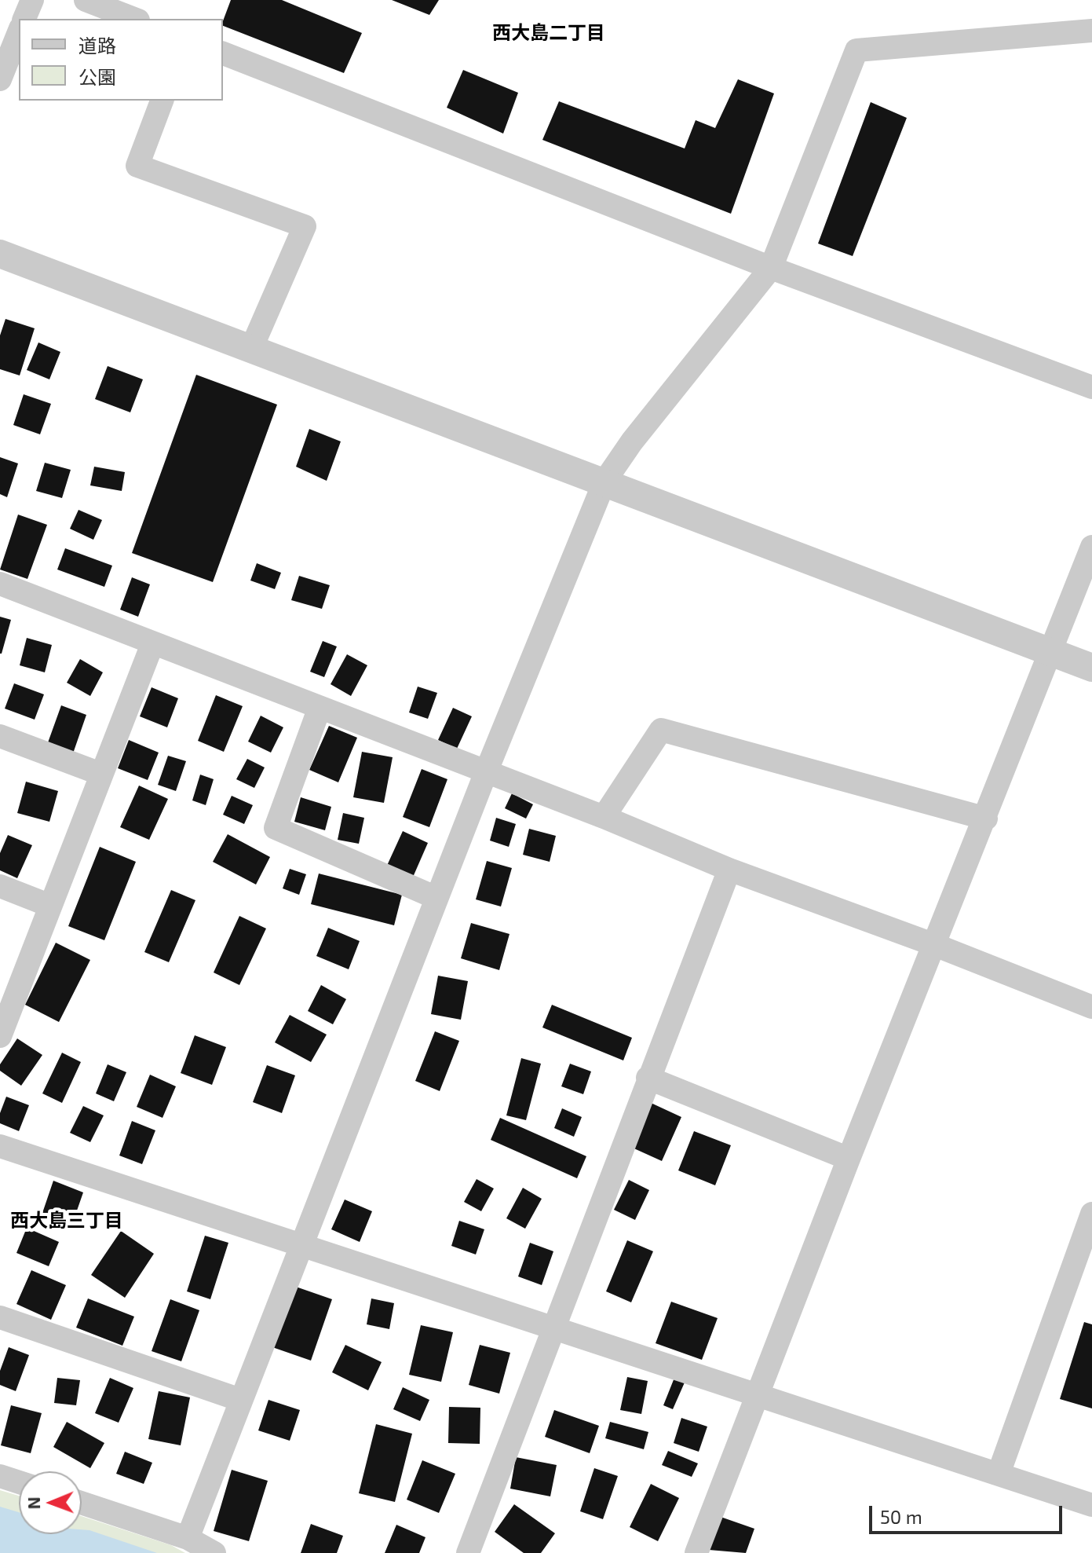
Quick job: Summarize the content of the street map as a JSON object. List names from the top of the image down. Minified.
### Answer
{"districts":["西大島二丁目","西大島三丁目"],"legend":["道路","公園"],"scale_bar":"50 m","north":"left"}
